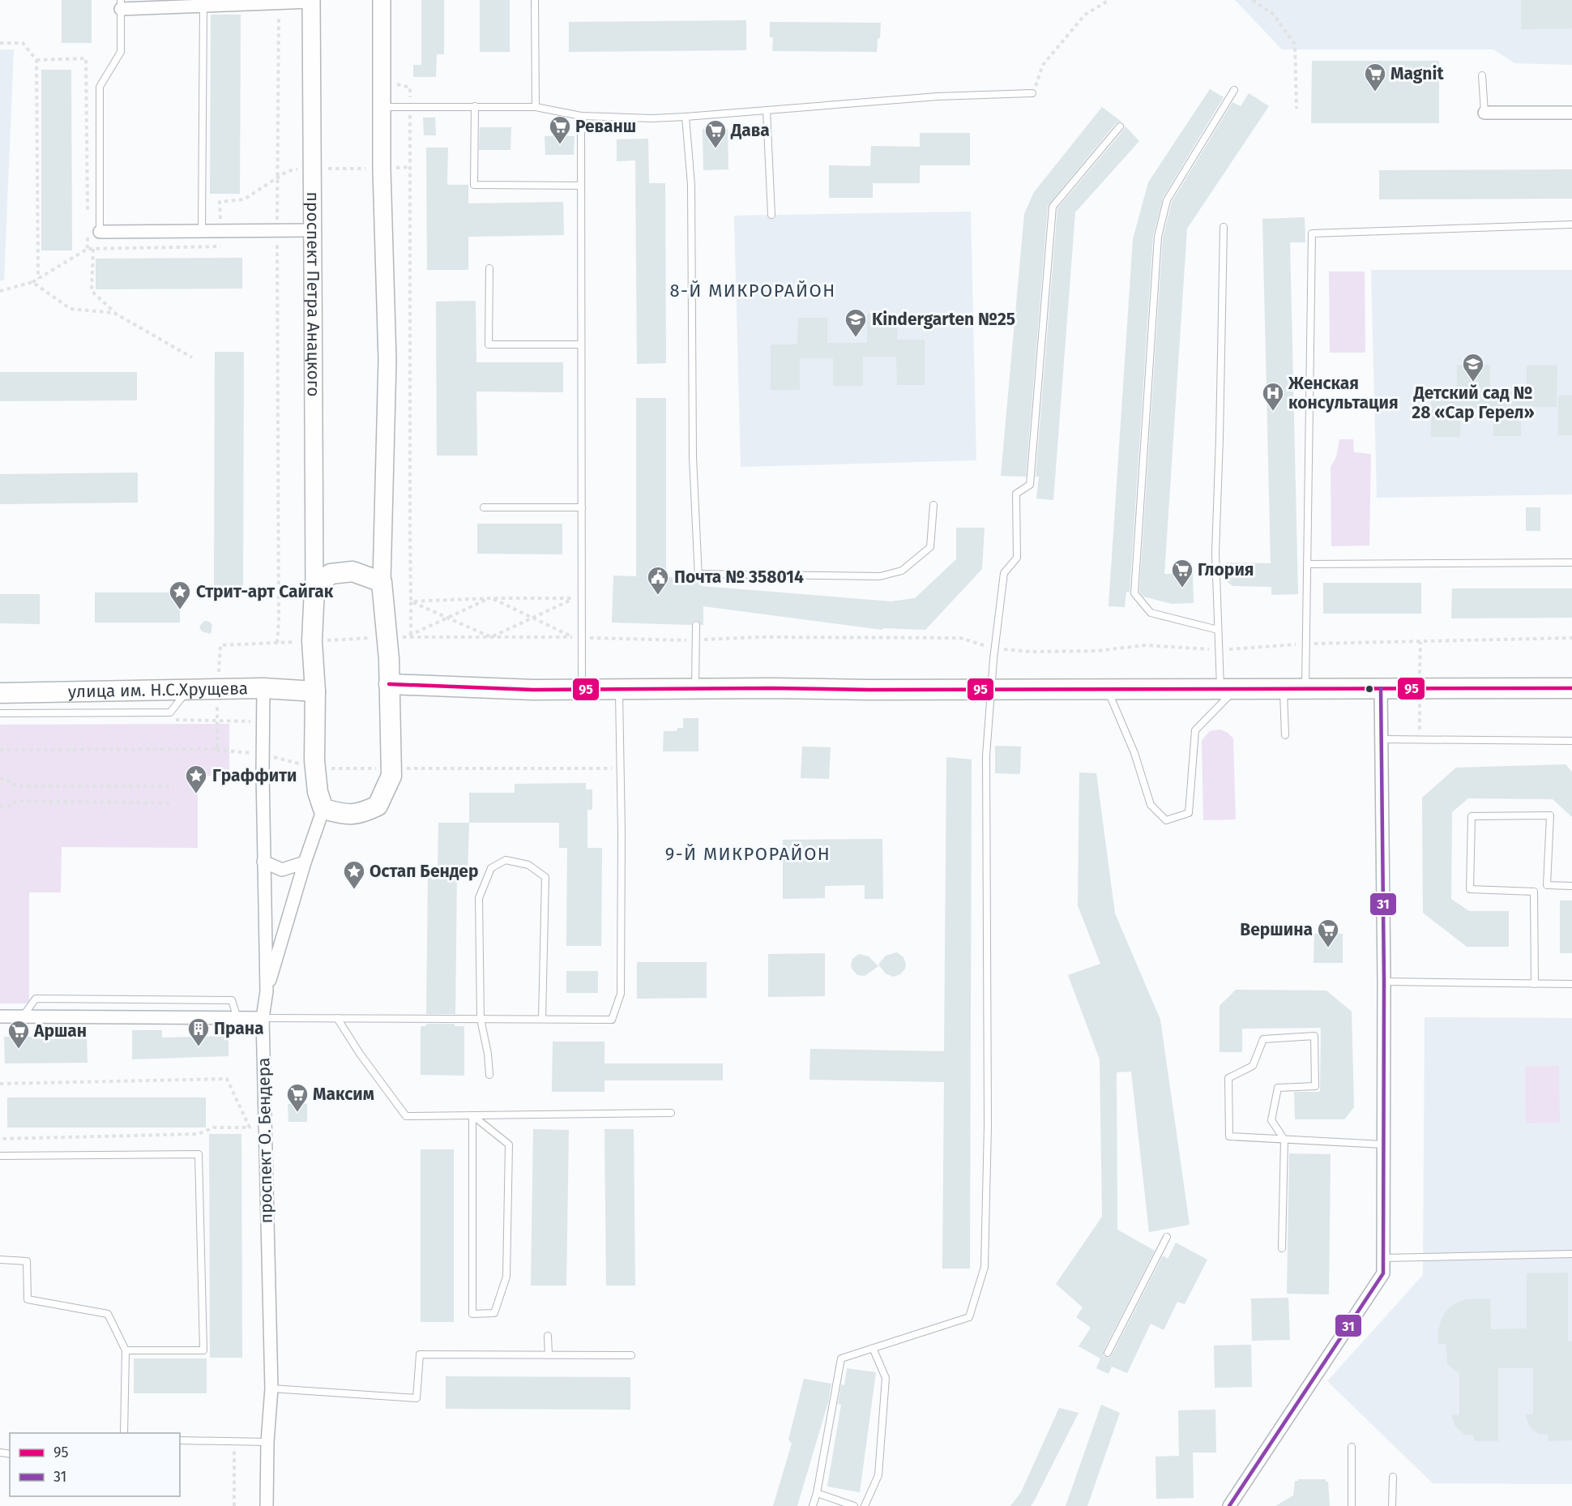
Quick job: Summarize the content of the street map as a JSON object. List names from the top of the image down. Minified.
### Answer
{"streets":{"main road":["проспект Петра Анацкого","улица им. Н.С.Хрущева"],"street":["проспект О. Бендера"]},"crossings":[["проспект Петра Анацкого","улица им. Н.С.Хрущева"],["улица им. Н.С.Хрущева","проспект О. Бендера"]],"districts":["8-Й МИКРОРАЙОН","9-Й МИКРОРАЙОН"],"places":{"supermarket":["Magnit","Реванш","Дава","Глория","Вершина","Аршан","Максим"],"school or university":["Kindergarten №25","Детский сад № 28 «Сар Герел»"],"hospital":["Женская консультация"],"public building":["Почта № 358014"],"place":["Стрит-арт Сайгак","Граффити","Остап Бендер"],"building":["Прана"]},"lines":["transit line 95","transit line 31"],"legend":["95","31"]}
